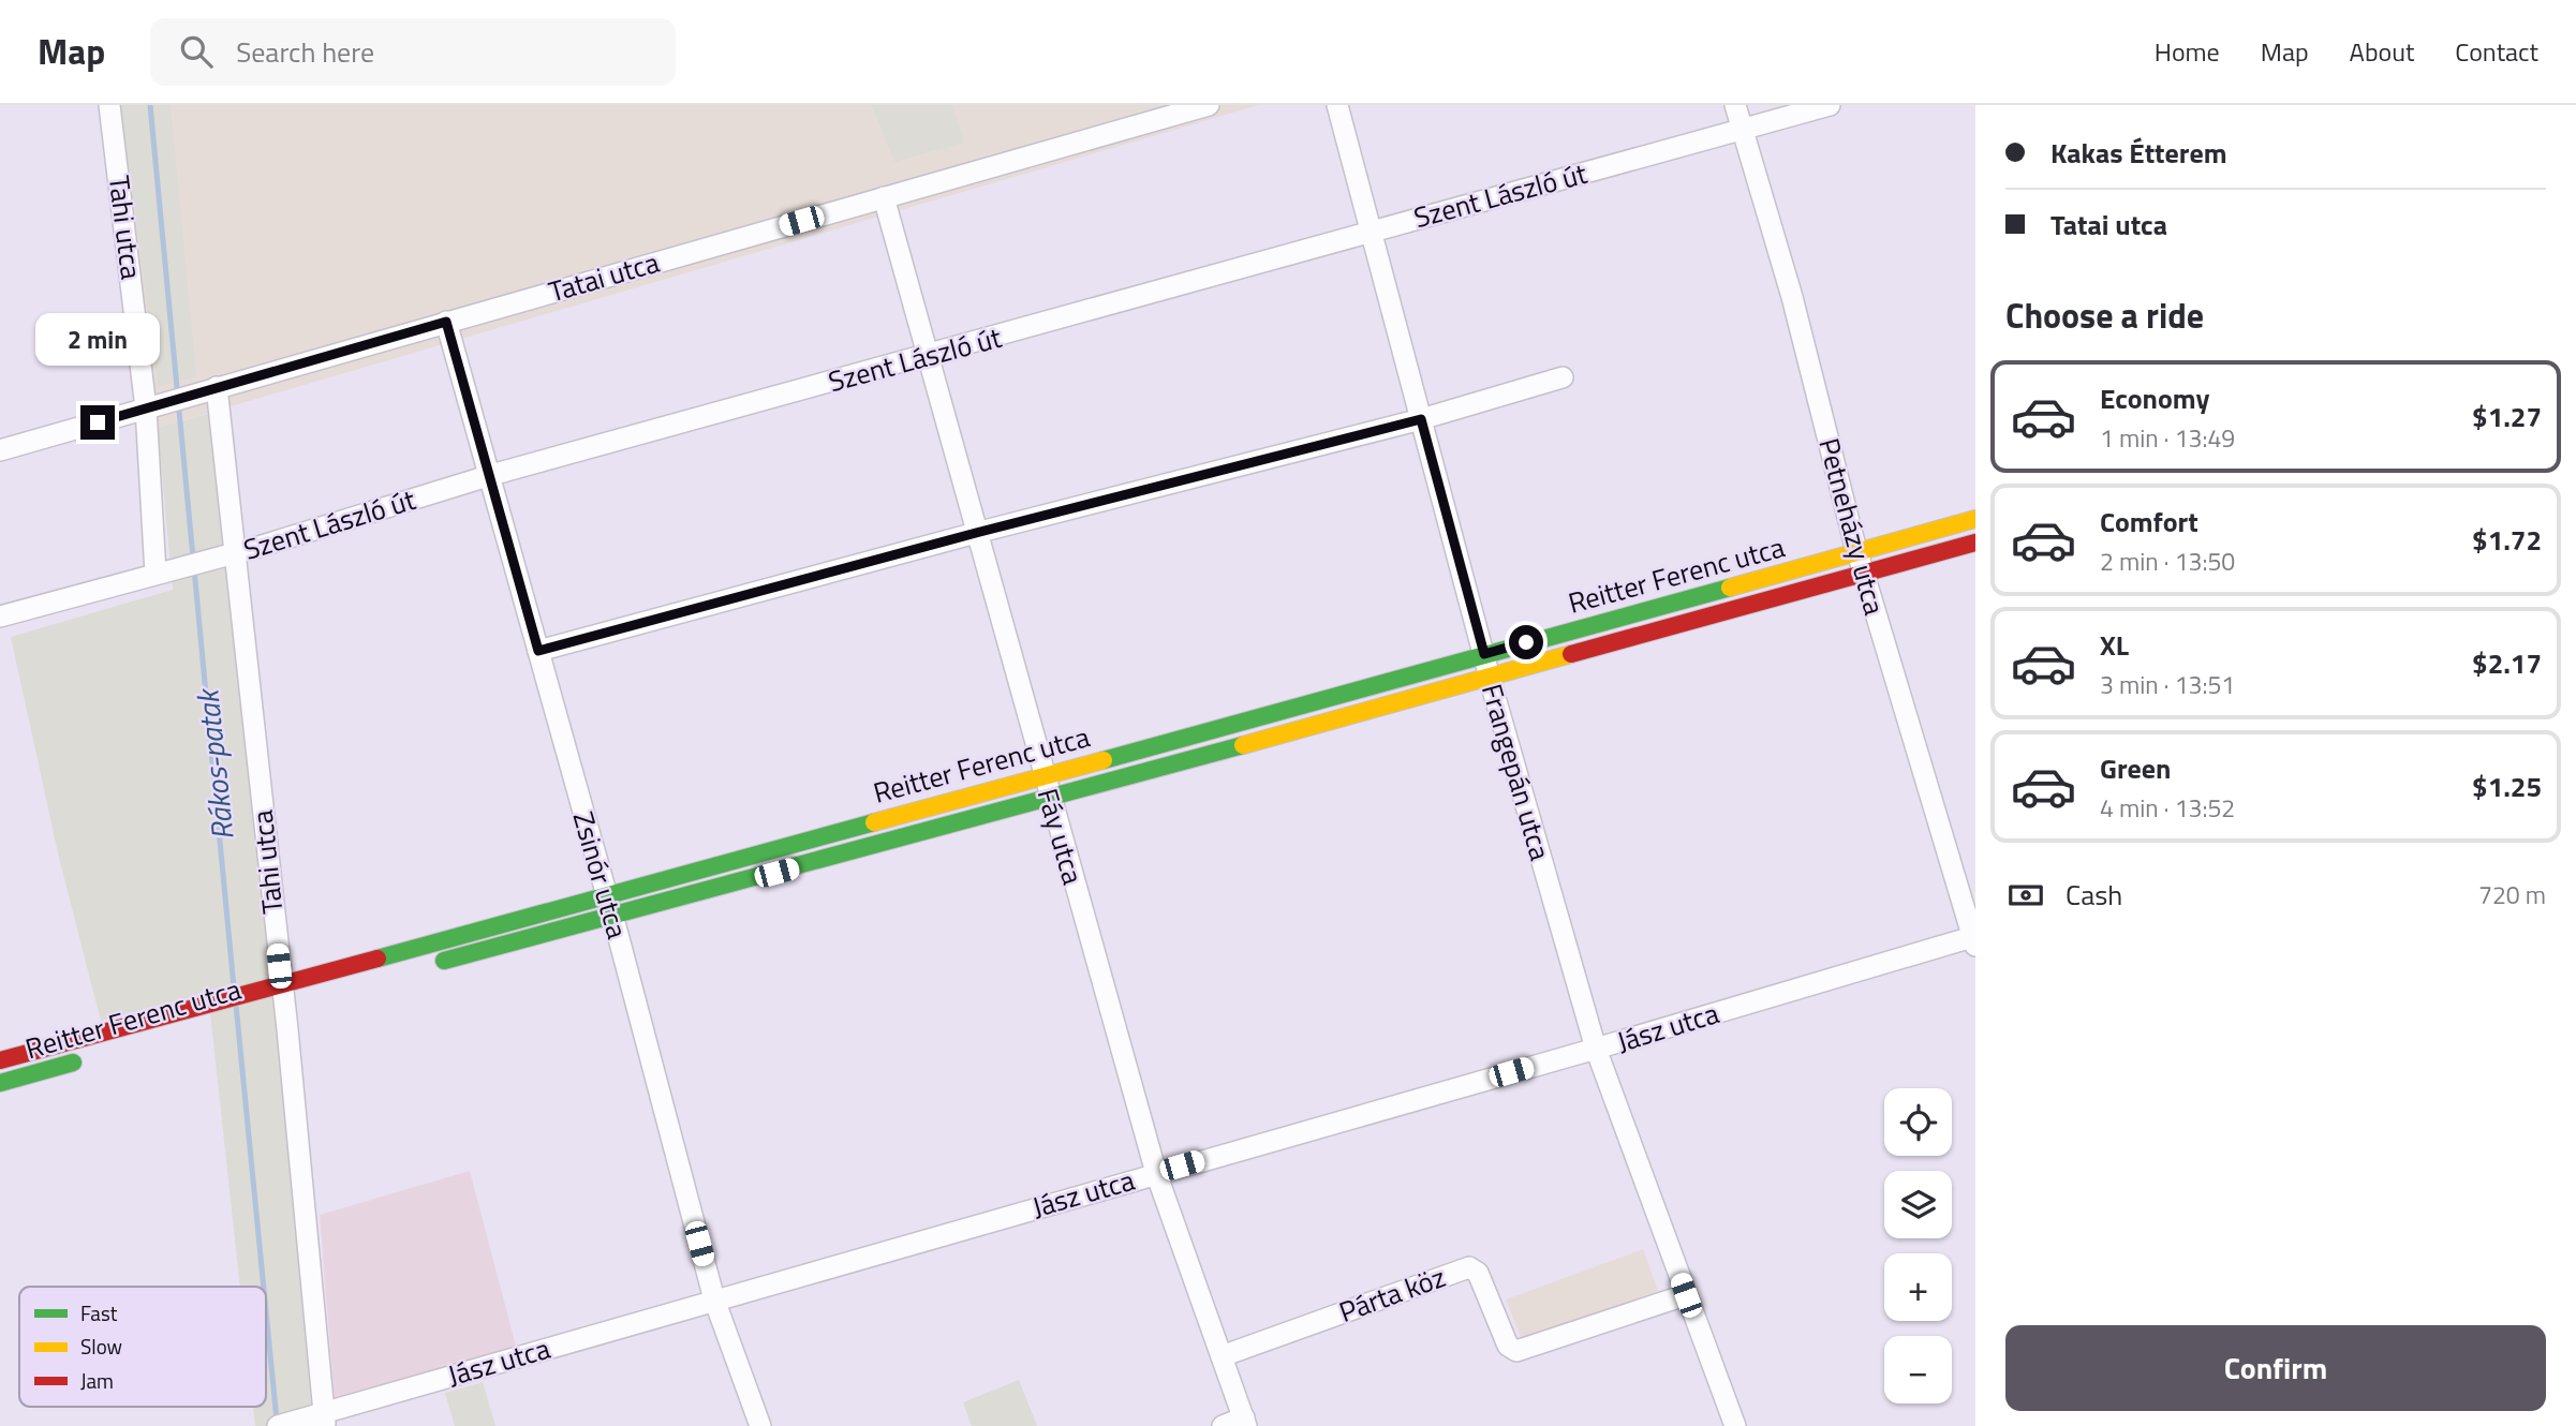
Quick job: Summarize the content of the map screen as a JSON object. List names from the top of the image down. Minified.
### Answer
{"streets":{"street":["Szent László út","Tahi utca","Tatai utca","Petneházy utca","Reitter Ferenc utca","Frangepán utca","Fáy utca","Zsinór utca","Jász utca","Párta köz"]},"crossings":[["Szent László út","Tahi utca"],["Szent László út","Petneházy utca"],["Szent László út","Frangepán utca"],["Szent László út","Fáy utca"],["Szent László út","Zsinór utca"],["Tahi utca","Tatai utca"],["Tahi utca","Reitter Ferenc utca"],["Tahi utca","Jász utca"],["Tatai utca","Fáy utca"],["Tatai utca","Zsinór utca"],["Petneházy utca","Reitter Ferenc utca"],["Petneházy utca","Jász utca"],["Reitter Ferenc utca","Frangepán utca"],["Reitter Ferenc utca","Fáy utca"],["Reitter Ferenc utca","Zsinór utca"],["Frangepán utca","Jász utca"],["Frangepán utca","Párta köz"],["Fáy utca","Jász utca"],["Fáy utca","Párta köz"],["Zsinór utca","Jász utca"]],"water":["Rákos-patak"],"legend":["Fast","Slow","Jam"],"page":{"header":"Map","search":"Search here","nav":["Home","Map","About","Contact"],"banner":["Kakas Étterem","Tatai utca"],"heading":"Choose a ride","bubble":"2 min","list":[{"name":"Economy","note":"1 min · 13:49","value":"$1.27"},{"name":"Comfort","note":"2 min · 13:50","value":"$1.72"},{"name":"XL","note":"3 min · 13:51","value":"$2.17"},{"name":"Green","note":"4 min · 13:52","value":"$1.25"}],"pay":["Cash","720 m"],"map_buttons":["+","−"],"buttons":"Confirm"}}
